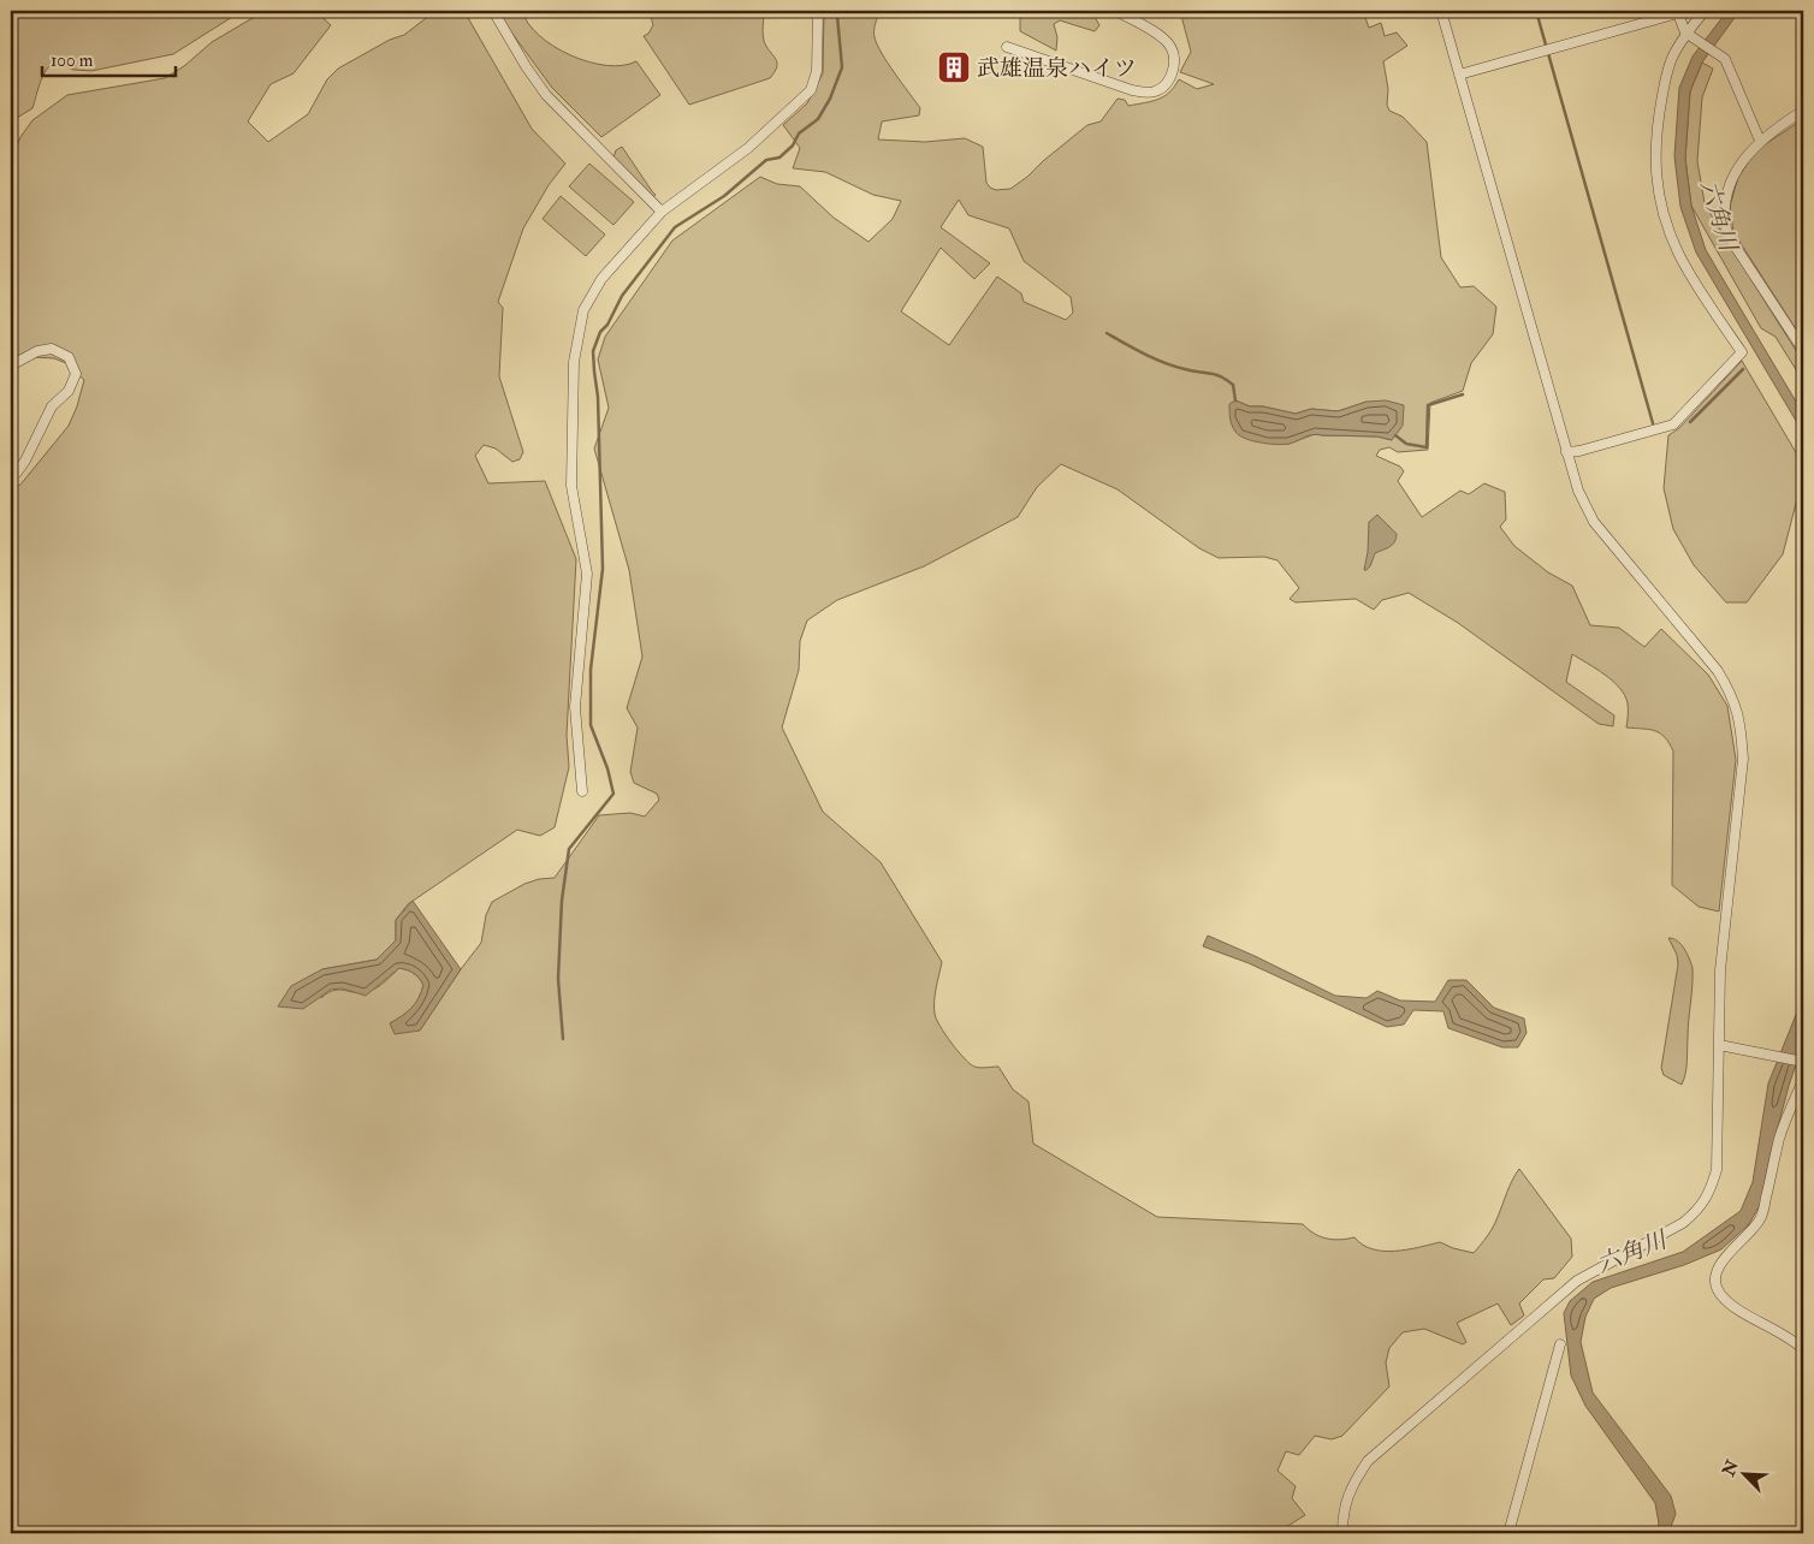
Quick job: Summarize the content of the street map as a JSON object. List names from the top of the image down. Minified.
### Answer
{"water":["六角川"],"places":{"building":["武雄温泉ハイツ"]},"scale_bar":"100 m","north":"top left"}
